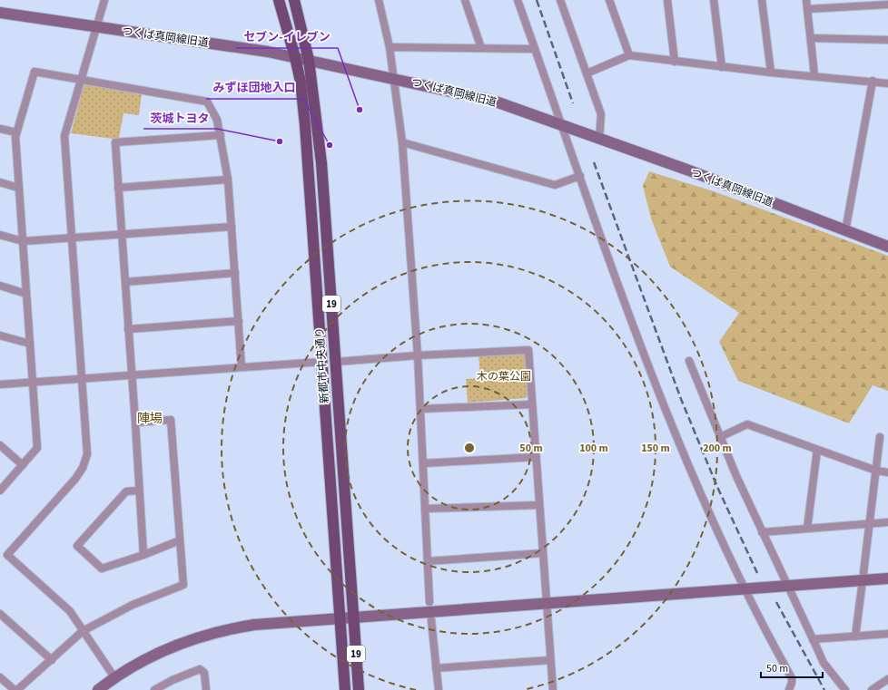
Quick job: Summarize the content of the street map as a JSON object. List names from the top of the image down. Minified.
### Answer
{"streets":{"main road":["19","新都市中央通り"],"street":["つくば真岡線旧道"]},"crossings":[["つくば真岡線旧道","新都市中央通り"]],"districts":["陣場"],"parks":["木の葉公園"],"places":["セブン-イレブン","茨城トヨタ","みずほ団地入口"],"scale_bar":"50 m","rings":["50 m","100 m","150 m","200 m"]}
